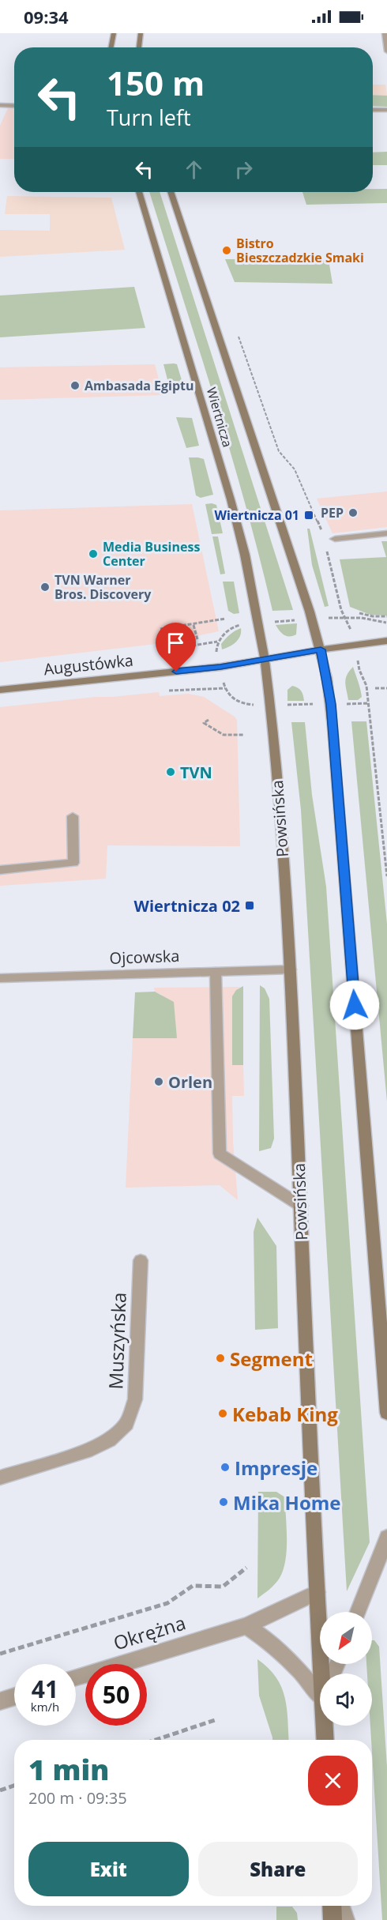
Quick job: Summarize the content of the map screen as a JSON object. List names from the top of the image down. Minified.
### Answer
{"streets":{"main road":["Wiertnicza","Augustówka","Powsińska"],"street":["Ojcowska","Muszyńska","Okrężna"]},"crossings":[["Wiertnicza","Augustówka"],["Wiertnicza","Powsińska"],["Augustówka","Powsińska"],["Powsińska","Ojcowska"],["Powsińska","Okrężna"]],"places":{"other":["Bistro Bieszczadzkie Smaki","Ambasada Egiptu","PEP","Media Business Center","TVN Warner Bros. Discovery","TVN","Orlen","Segment","Kebab King","Impresje","Mika Home"],"transit":["Wiertnicza 01","Wiertnicza 02"]},"north":"bottom left","page":{"status":"09:34","turn":["150 m","Turn left"],"speed":"41 km/h","limit":"50","heading":["1 min","200 m · 09:35"],"buttons":["Exit","Share"]}}
